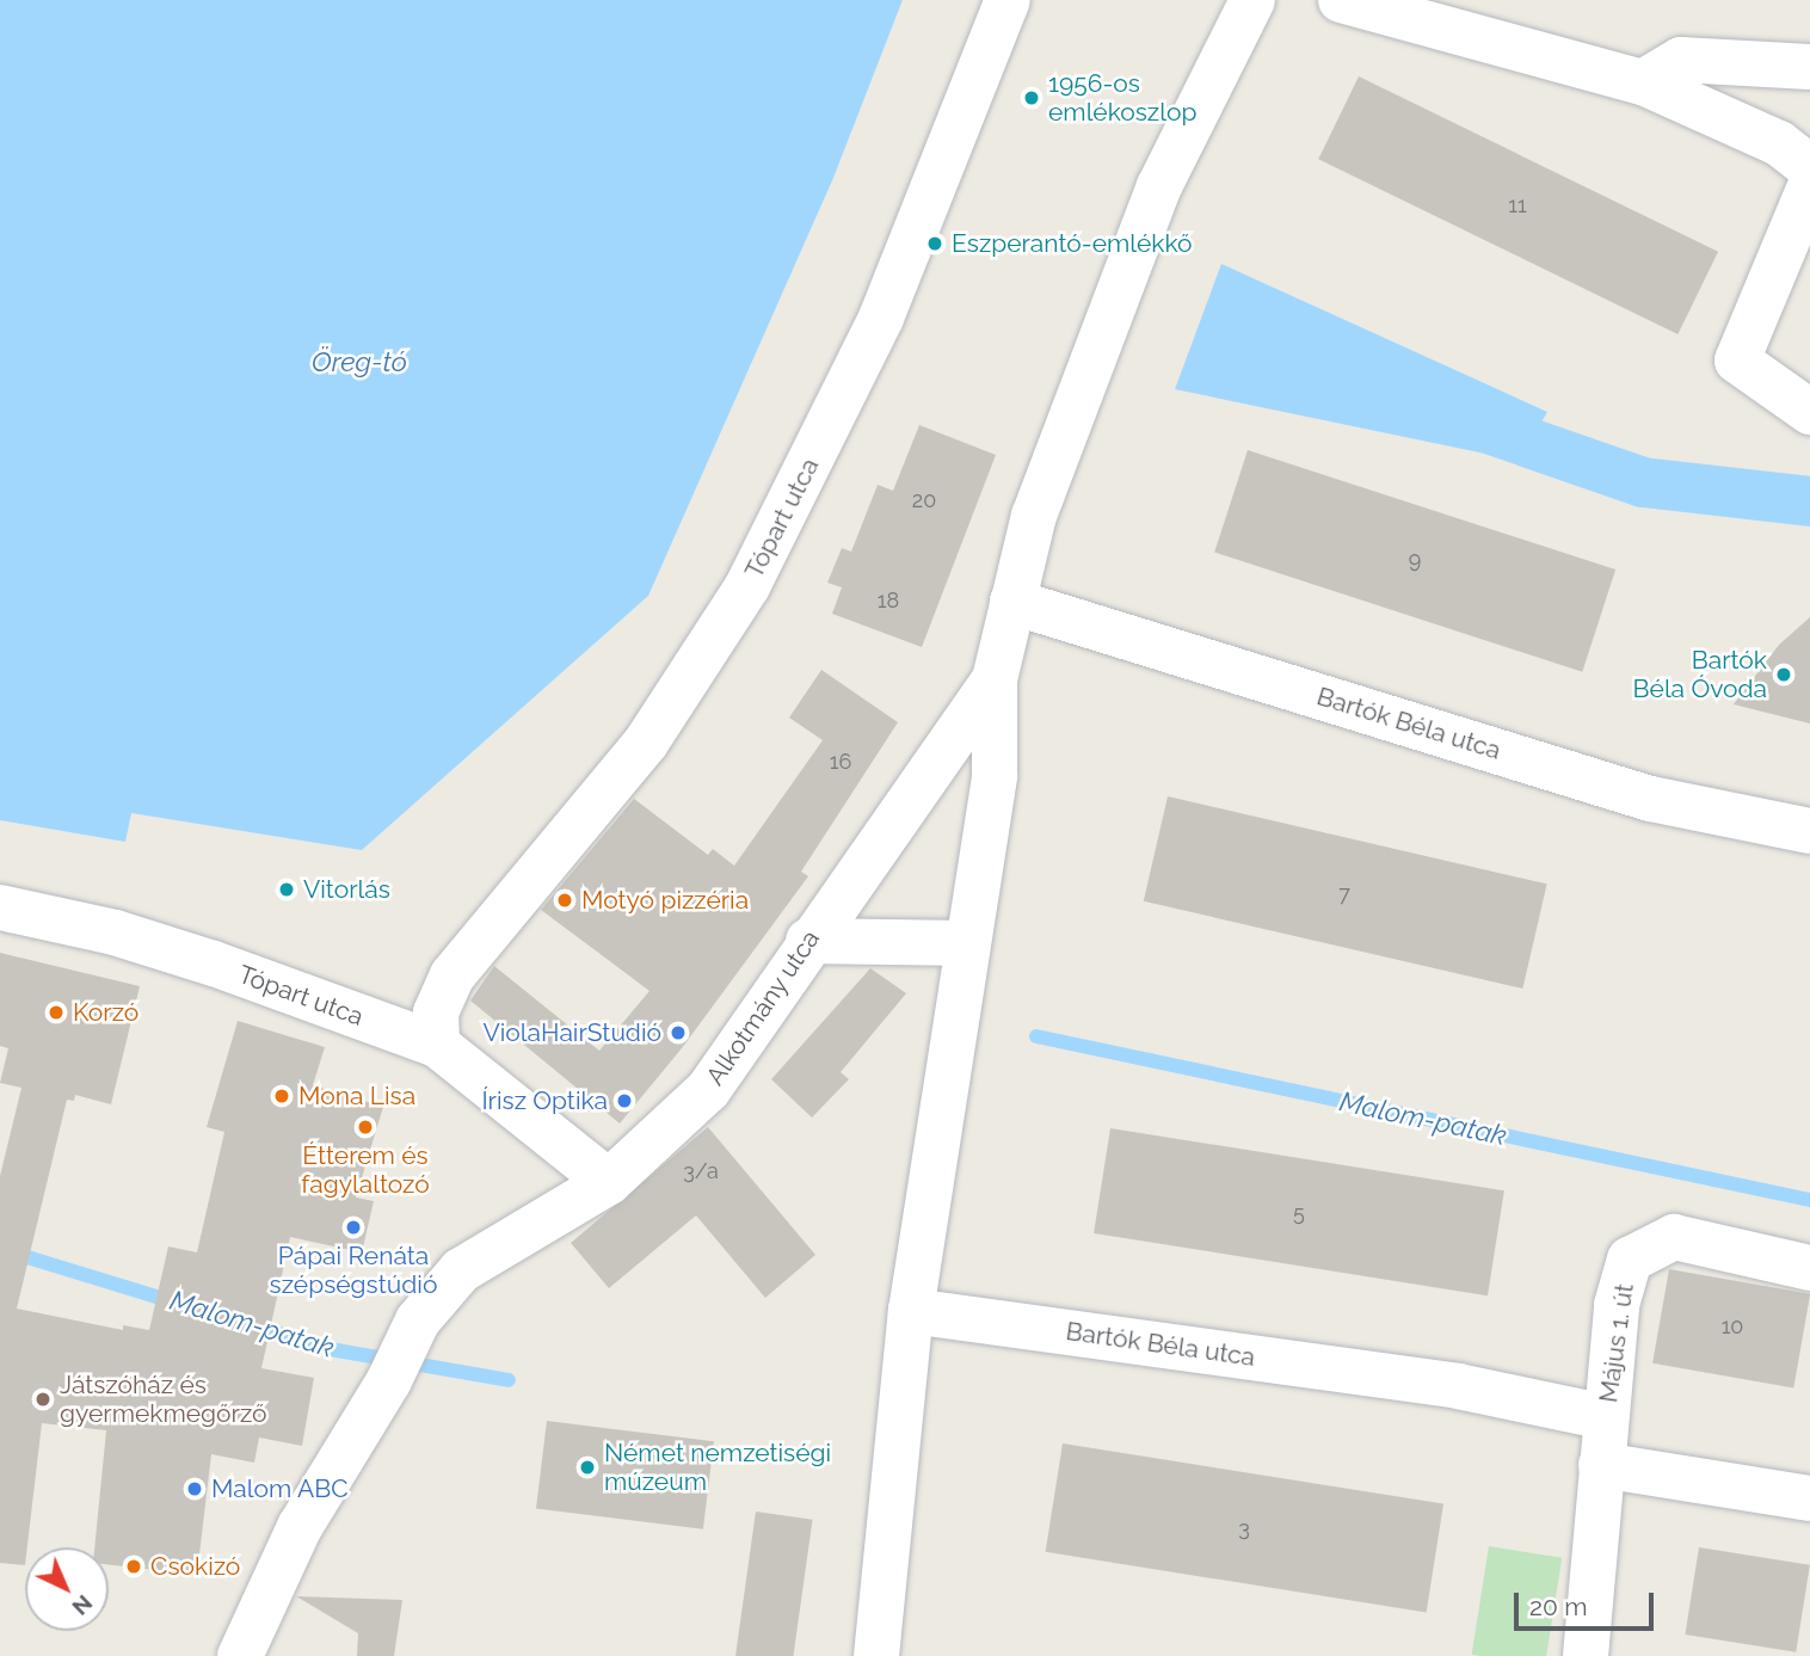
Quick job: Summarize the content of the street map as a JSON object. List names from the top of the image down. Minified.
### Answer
{"streets":{"street":["Tópart utca","Bartók Béla utca","Alkotmány utca","Május 1. út"]},"crossings":[["Tópart utca","Alkotmány utca"],["Bartók Béla utca","Május 1. út"]],"water":["Öreg-tó","Malom-patak"],"places":["1956-os emlékoszlop","Eszperantó-emlékkő","Bartók Béla Óvoda","Vitorlás","Motyó pizzéria","Korzó","ViolaHairStudió","Mona Lisa","Írisz Optika","Étterem és fagylaltozó","Pápai Renáta szépségstúdió","Játszóház és gyermekmegőrző","Német nemzetiségi múzeum","Malom ABC","Csokizó"],"house_numbers":["11","20","9","18","16","7","3/a","5","10","3"],"scale_bar":"20 m","north":"bottom right"}
